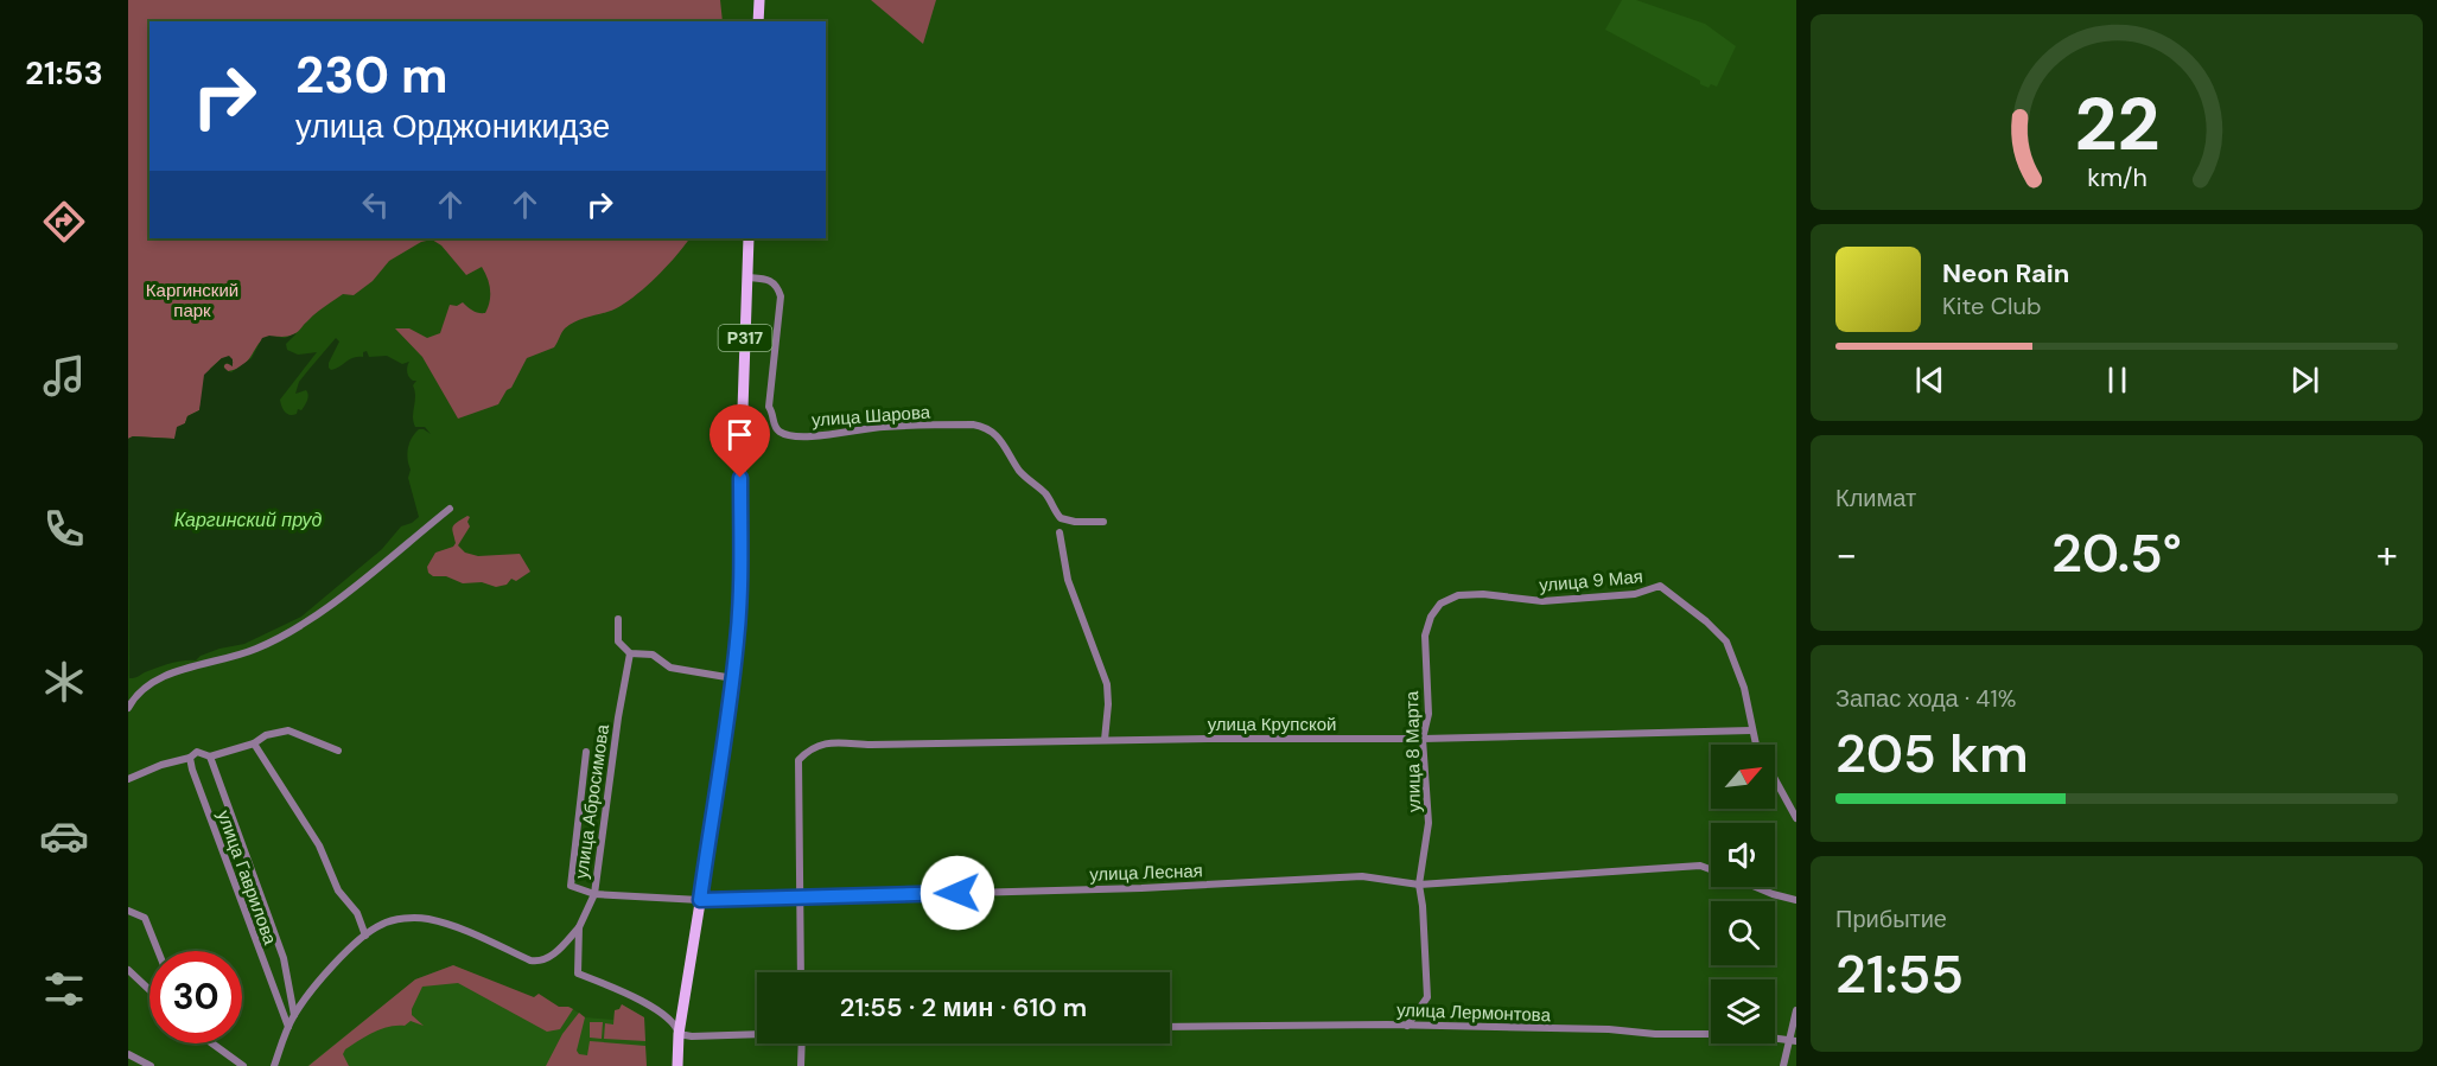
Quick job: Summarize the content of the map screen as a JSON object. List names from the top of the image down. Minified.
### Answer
{"streets":{"main road":["Р317"],"street":["улица Шарова","улица 9 Мая","улица Крупской","улица 8 Марта","улица Абросимова","улица Лесная","улица Гаврилова","улица Лермонтова"]},"crossings":[["Р317","улица Шарова"],["Р317","улица Абросимова"],["Р317","улица Лесная"],["улица 9 Мая","улица Крупской"],["улица 9 Мая","улица 8 Марта"],["улица Крупской","улица 8 Марта"],["улица Крупской","улица Лесная"],["улица 8 Марта","улица Лесная"],["улица 8 Марта","улица Лермонтова"],["улица Абросимова","улица Лесная"]],"water":["Каргинский пруд"],"parks":["Каргинский парк"],"north":"top right","page":{"tabs":"21:53","turn":["230 m","улица Орджоникидзе"],"song":["Neon Rain","Kite Club"],"tile":["Климат",["Запас хода · 41%","205 km"],["Прибытие","21:55"]],"heat":["−","20.5°","+"],"limit":"30","trip":"21:55 · 2 мин · 610 m","gauge":["22","km/h"]}}
